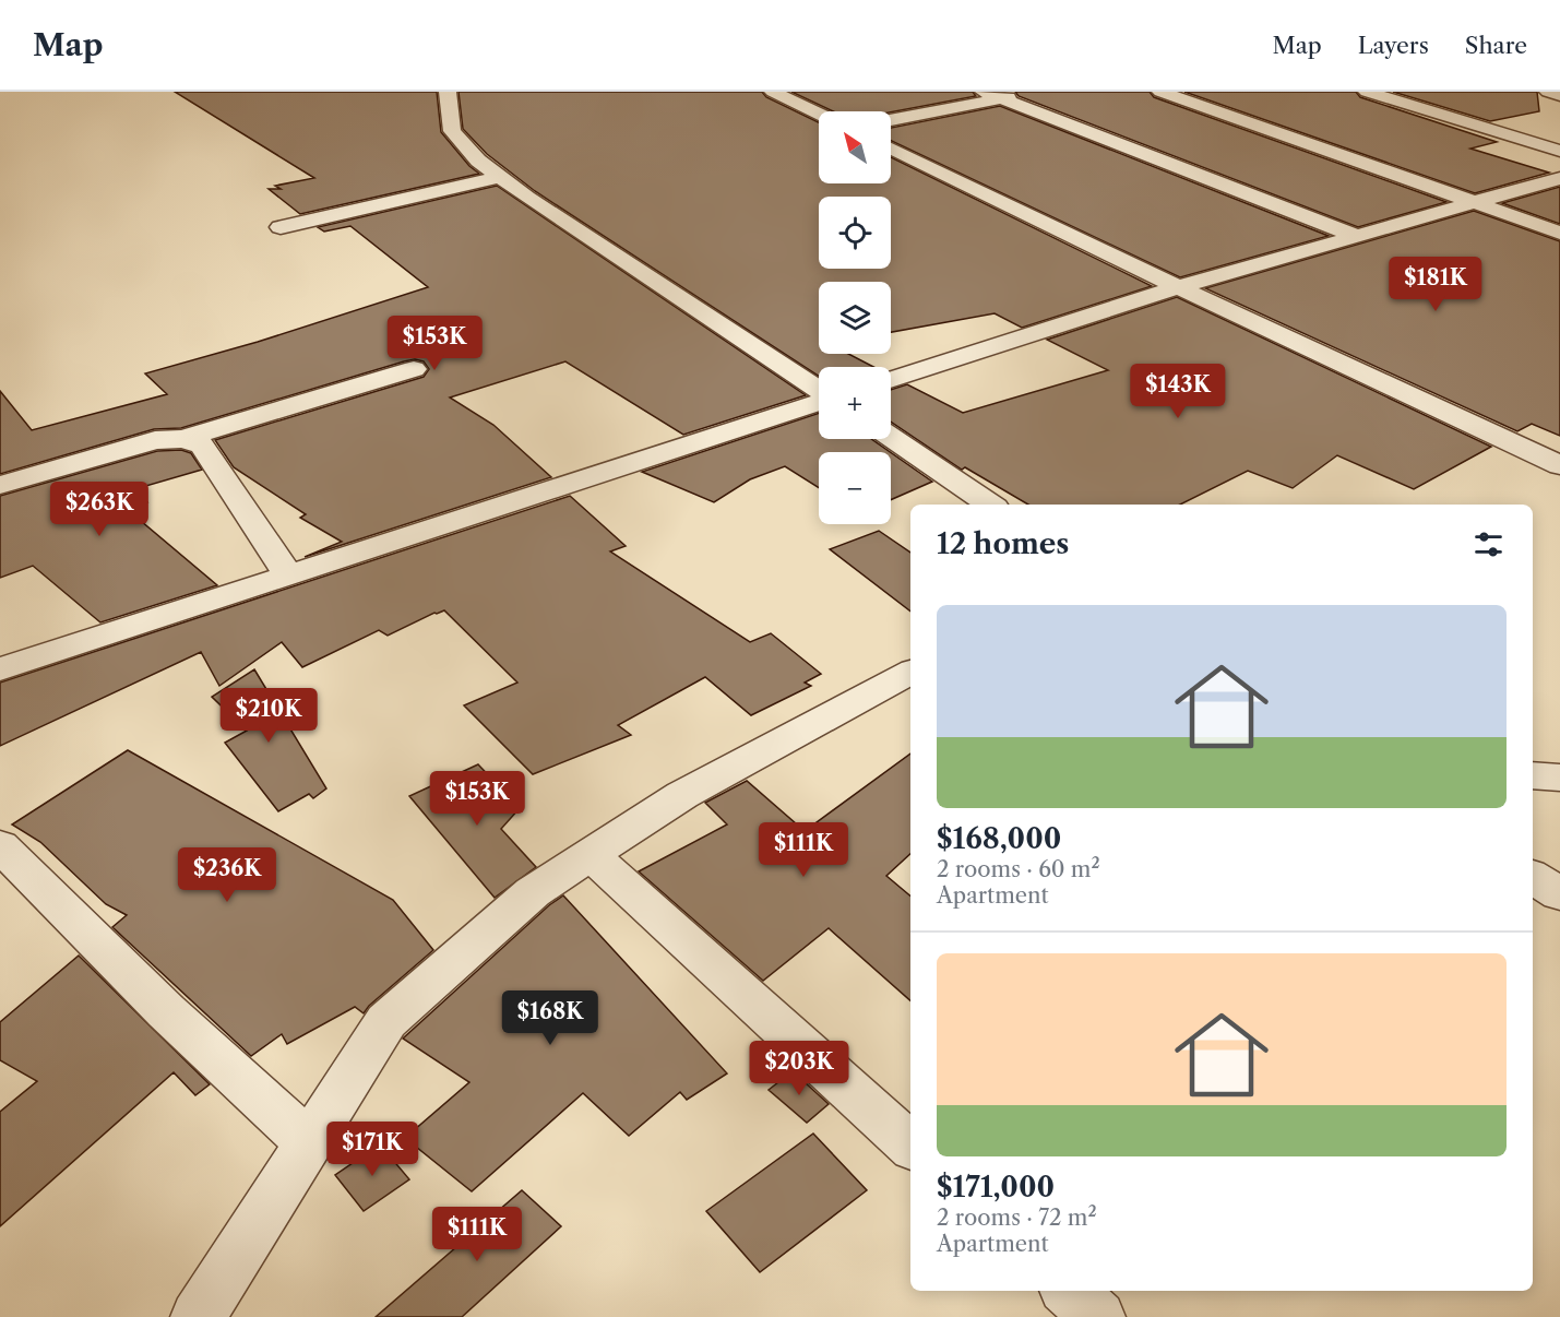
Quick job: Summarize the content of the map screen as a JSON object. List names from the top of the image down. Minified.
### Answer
{"north":"top left","page":{"header":"Map","nav":["Map","Layers","Share"],"map_buttons":["+","−"],"price":["$181K","$153K","$143K","$263K","$210K","$153K","$111K","$236K","$168K","$203K","$171K","$111K"],"heading":"12 homes","list":[{"name":"$168,000","note":"2 rooms · 60 m² · Apartment"},{"name":"$171,000","note":"2 rooms · 72 m² · Apartment"}]}}
